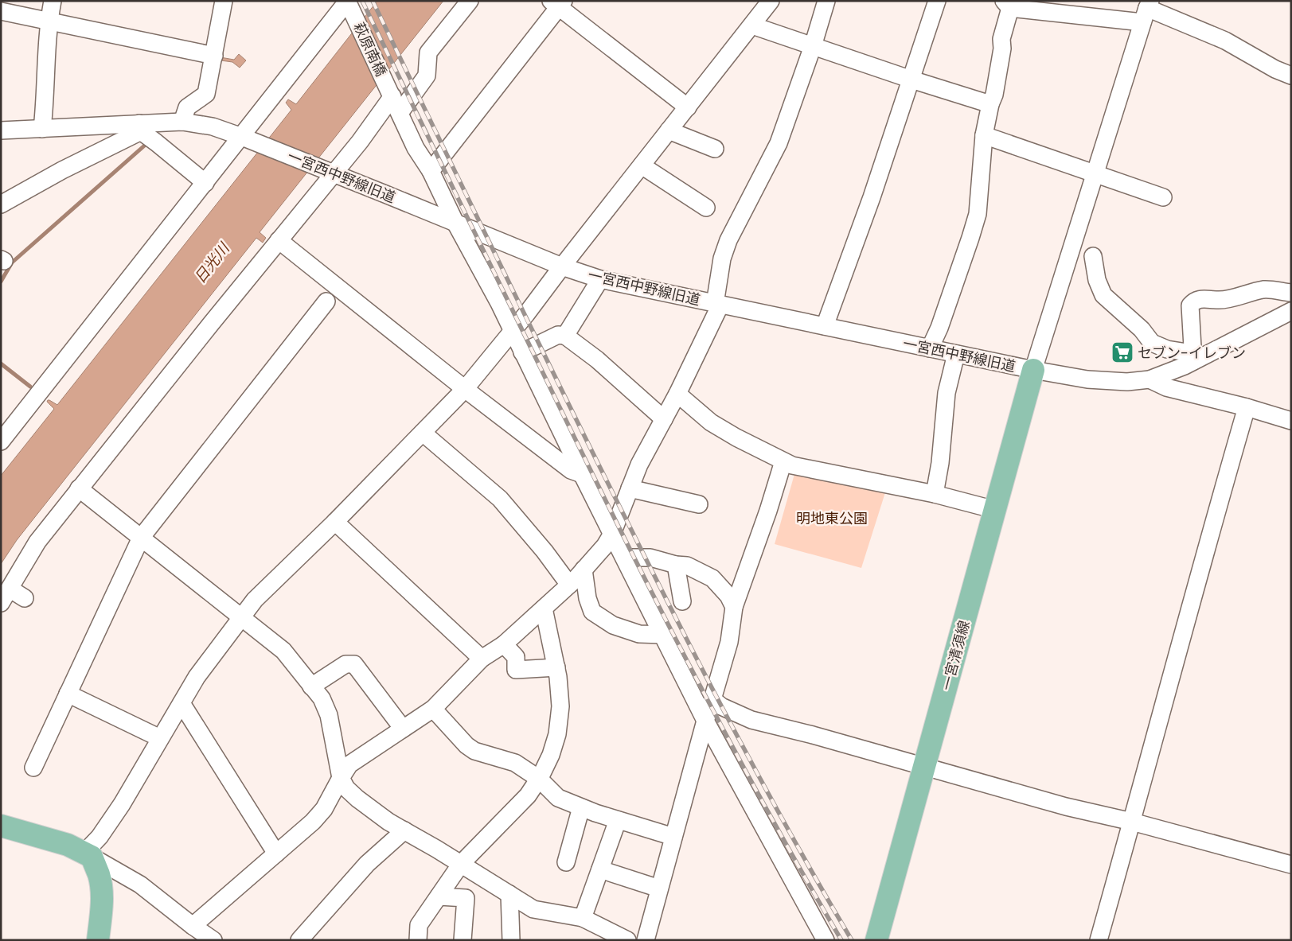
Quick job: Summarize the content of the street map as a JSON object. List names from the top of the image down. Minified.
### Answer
{"streets":{"main road":["一宮清須線"],"street":["萩原南橋","一宮西中野線旧道"]},"crossings":[["萩原南橋","一宮西中野線旧道"],["一宮西中野線旧道","一宮清須線"]],"water":["日光川"],"parks":["明地東公園"],"places":{"supermarket":["セブン-イレブン"]}}
